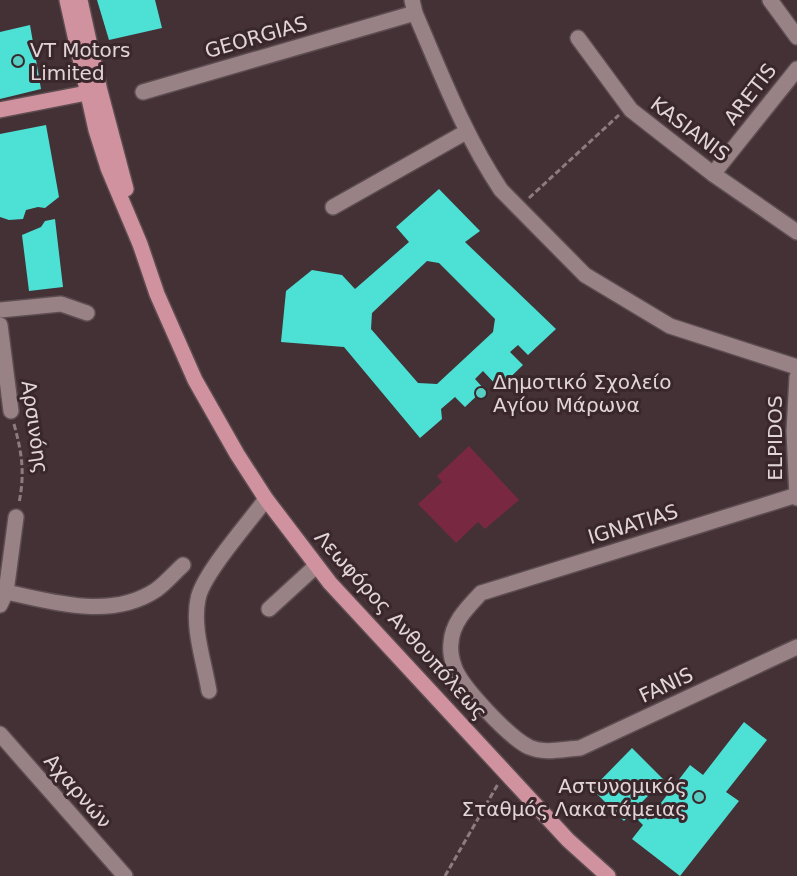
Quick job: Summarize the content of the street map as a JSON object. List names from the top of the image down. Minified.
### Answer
{"streets":{"main road":["Λεωφόρος Ανθουπόλεως"],"street":["GEORGIAS","ARETIS","KASIANIS","Αρσινόης","ELPIDOS","IGNATIAS","FANIS","Αχαρνών"]},"crossings":[["ARETIS","KASIANIS"],["ELPIDOS","IGNATIAS"],["IGNATIAS","FANIS"]],"places":["VT Motors Limited","Δημοτικό Σχολείο Αγίου Μάρωνα","Αστυνομικός Σταθμός Λακατάμειας"]}
